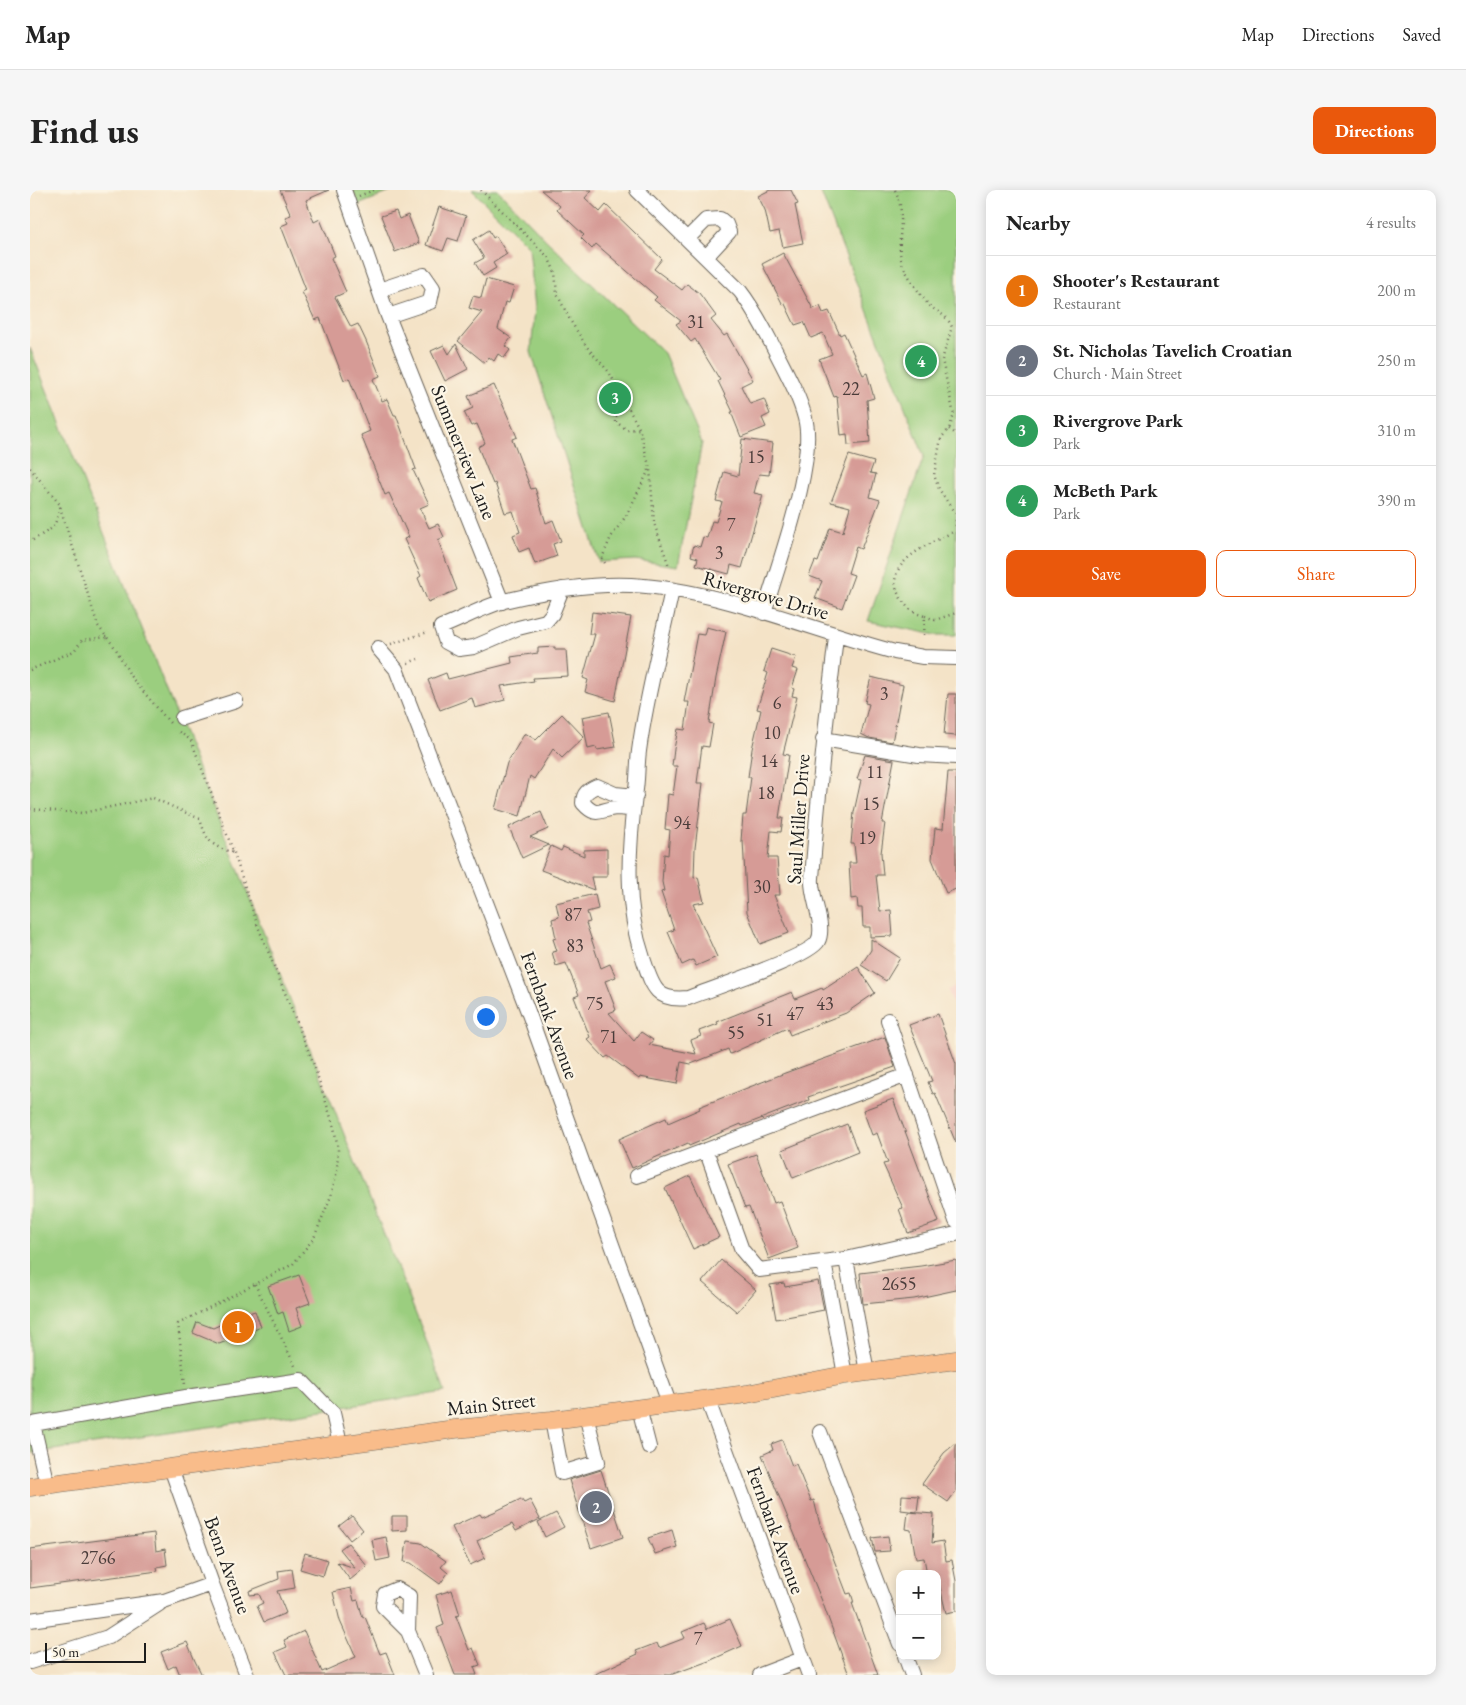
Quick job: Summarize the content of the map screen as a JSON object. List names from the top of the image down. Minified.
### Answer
{"streets":{"main road":["Main Street"],"street":["Summerview Lane","Rivergrove Drive","Saul Miller Drive","Fernbank Avenue","Benn Avenue"]},"crossings":[["Summerview Lane","Rivergrove Drive"],["Rivergrove Drive","Saul Miller Drive"],["Fernbank Avenue","Main Street"],["Main Street","Benn Avenue"]],"house_numbers":["31","22","15","7","3","3","6","10","14","11","18","15","94","19","30","87","83","75","43","47","51","55","71","2655","2766","7"],"scale_bar":"50 m","page":{"header":"Map","nav":["Map","Directions","Saved"],"buttons":["Directions",["Save","Share"]],"title":"Find us","heading":["Nearby","4 results"],"list":[{"mark":"1","name":"Shooter's Restaurant","note":"Restaurant","value":"200 m"},{"mark":"2","name":"St. Nicholas Tavelich Croatian","note":"Church · Main Street","value":"250 m"},{"mark":"3","name":"Rivergrove Park","note":"Park","value":"310 m"},{"mark":"4","name":"McBeth Park","note":"Park","value":"390 m"}],"pins":["4","3","1","2"],"map_buttons":["+","−"],"scale":"50 m"}}
